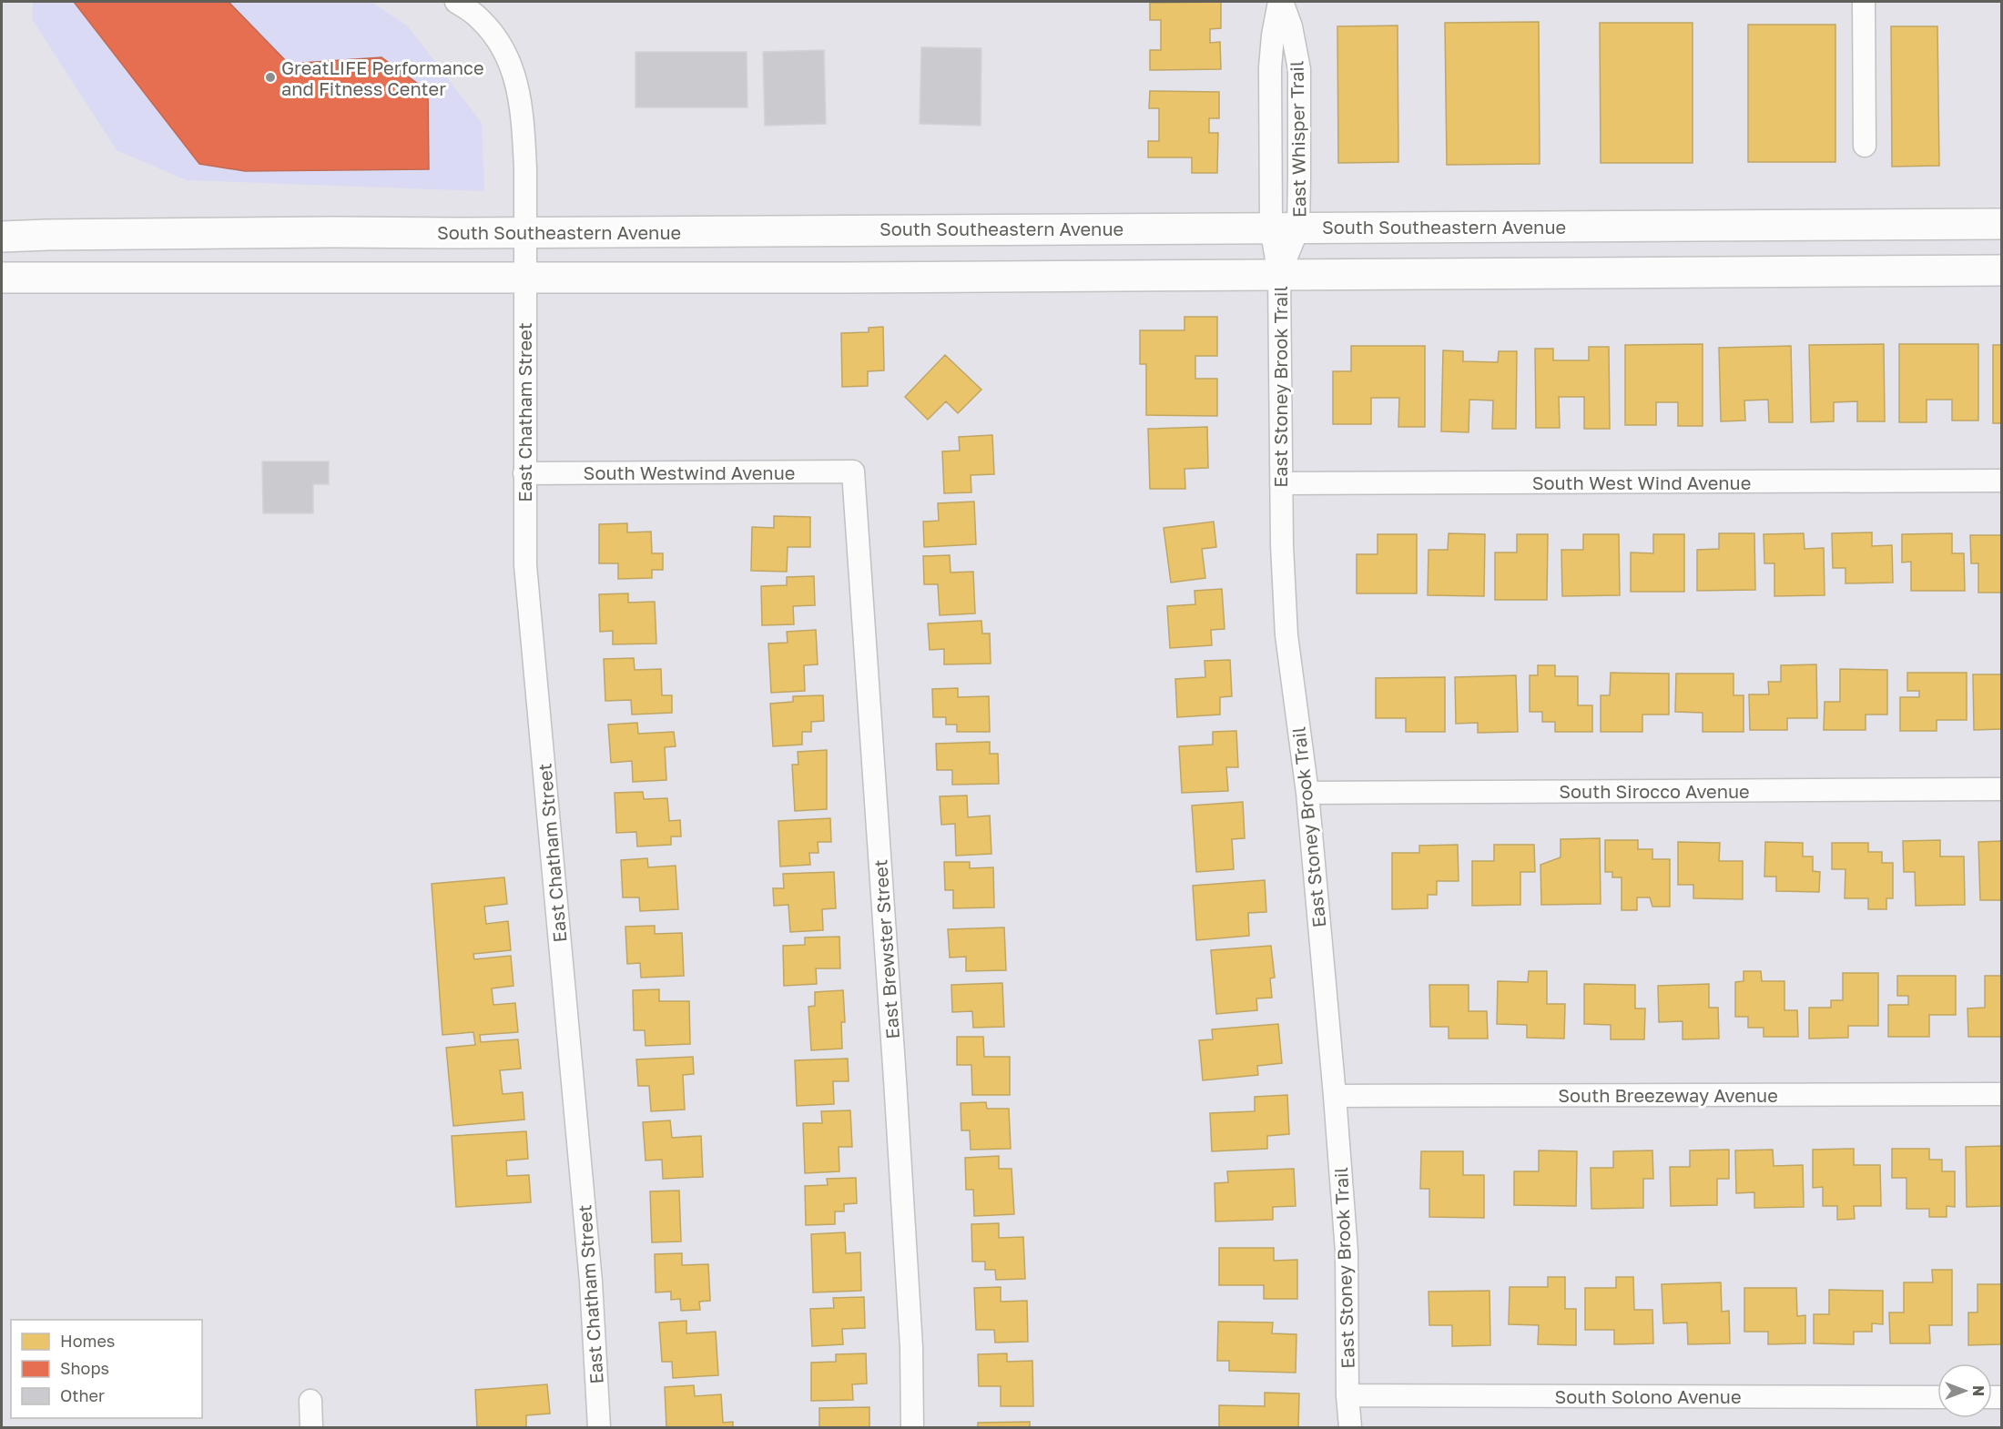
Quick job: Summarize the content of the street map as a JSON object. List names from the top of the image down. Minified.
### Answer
{"streets":{"main road":["South Southeastern Avenue"],"street":["East Whisper Trail","East Stoney Brook Trail","East Chatham Street","South Westwind Avenue","South West Wind Avenue","South Sirocco Avenue","East Brewster Street","South Breezeway Avenue","South Solono Avenue"]},"crossings":[["East Whisper Trail","South Southeastern Avenue"],["East Whisper Trail","East Stoney Brook Trail"],["South Southeastern Avenue","East Chatham Street"],["East Stoney Brook Trail","South West Wind Avenue"],["East Stoney Brook Trail","South Sirocco Avenue"],["East Stoney Brook Trail","South Breezeway Avenue"],["East Stoney Brook Trail","South Solono Avenue"],["East Chatham Street","South Westwind Avenue"],["South Westwind Avenue","East Brewster Street"]],"places":["GreatLIFE Performance and Fitness Center"],"legend":["Homes","Shops","Other"],"north":"right"}
